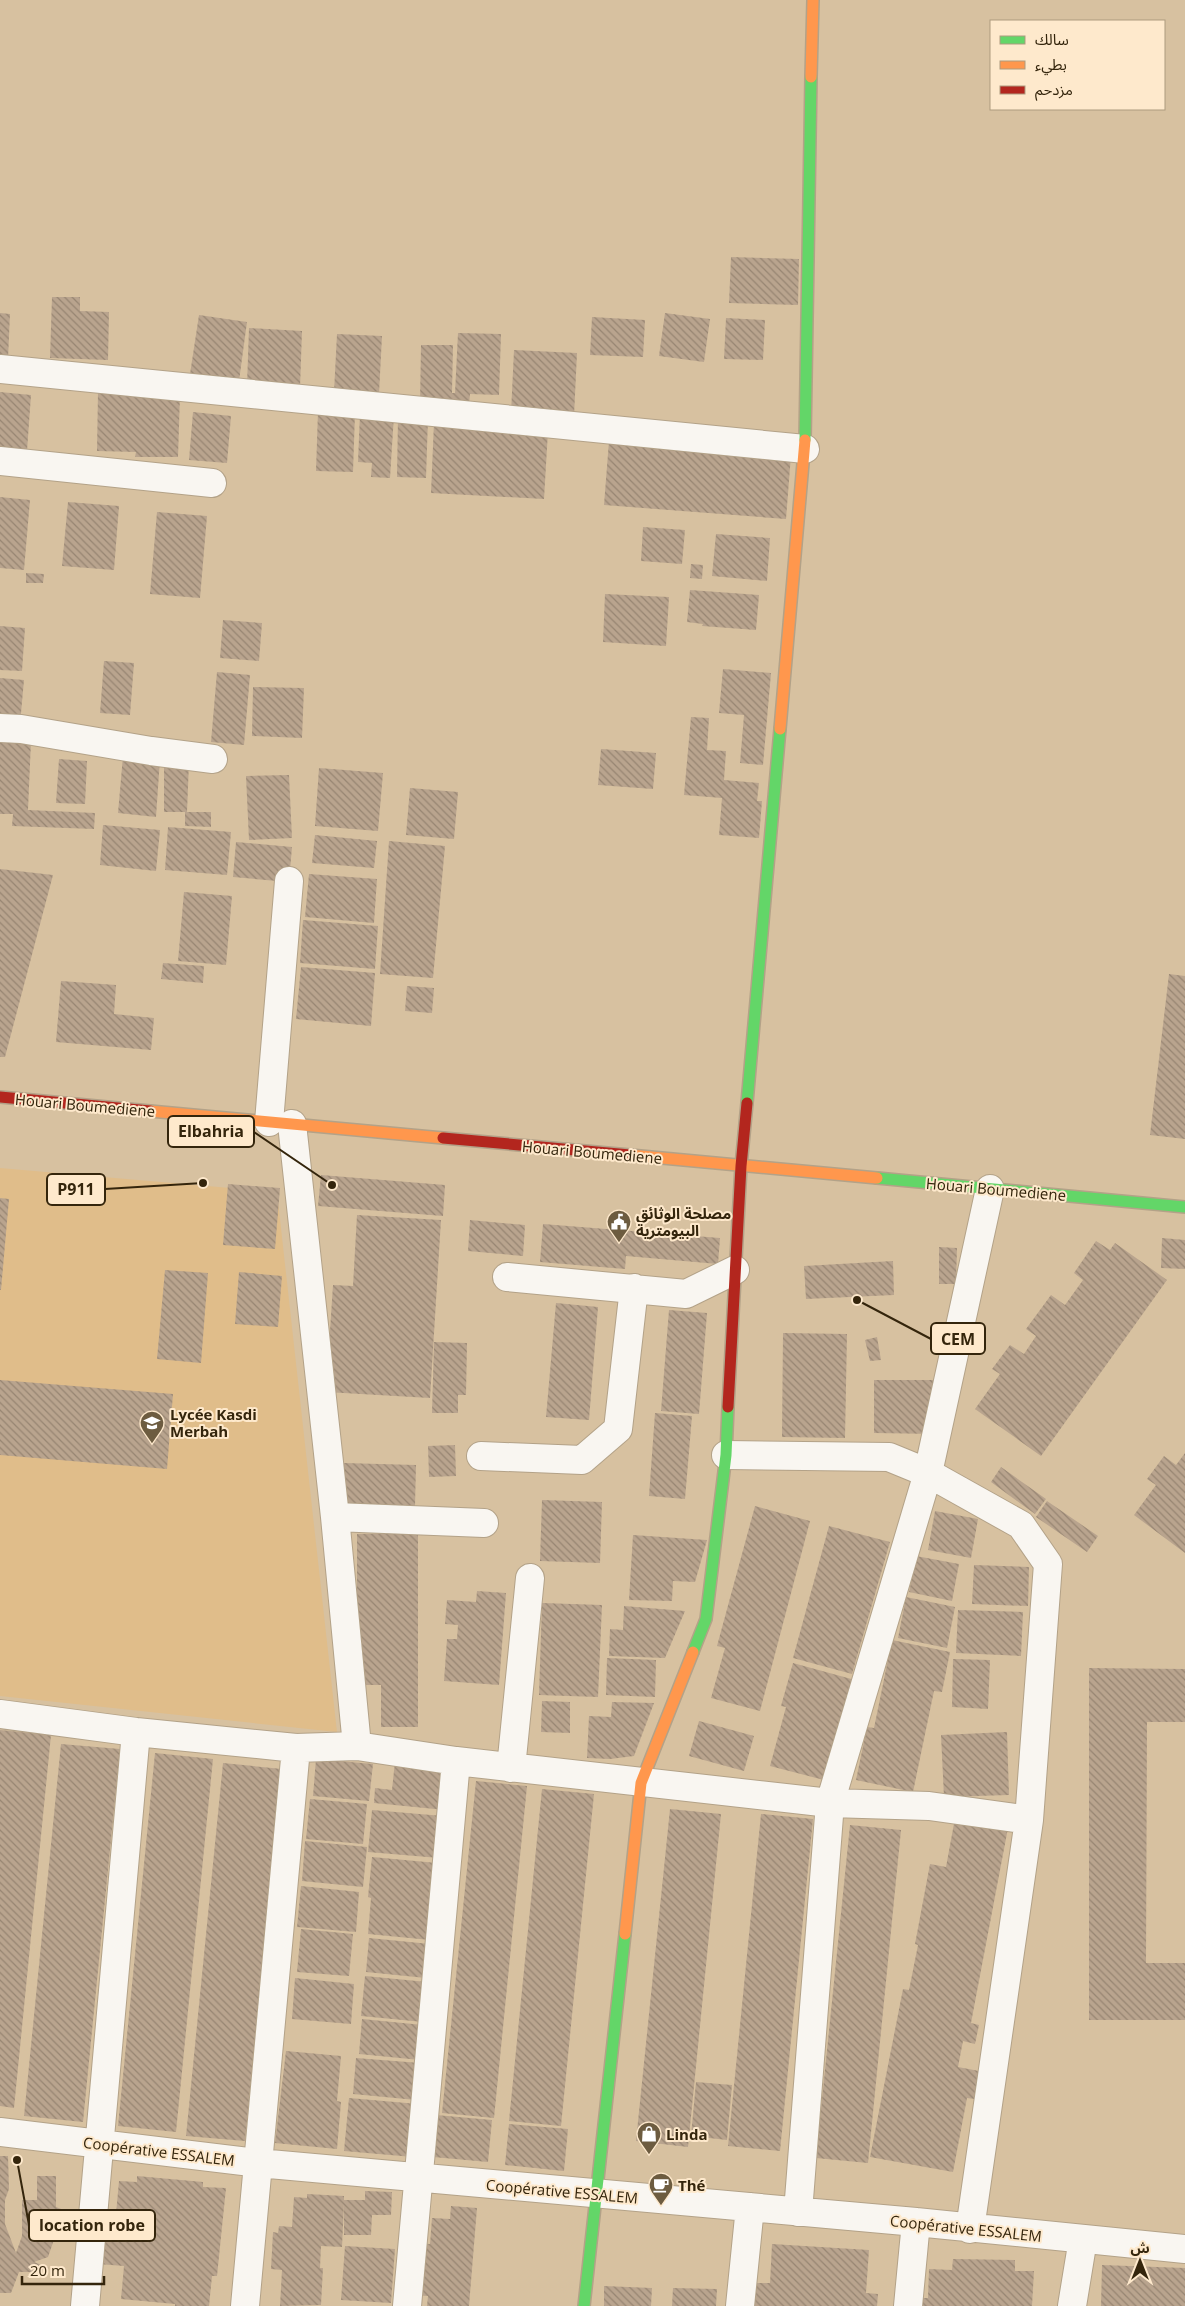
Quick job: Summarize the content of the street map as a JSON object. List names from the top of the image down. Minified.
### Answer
{"streets":{"street":["Houari Boumediene","Coopérative ESSALEM"]},"places":{"other":["P911","Elbahria","CEM","location robe"],"public building":["مصلحة الوثائق البيومترية"],"school or university":["Lycée Kasdi Merbah"],"shop":["Linda"],"cafe":["Thé"]},"legend":["سالك","بطيء","مزدحم"],"scale_bar":"20 m","north":"top"}
